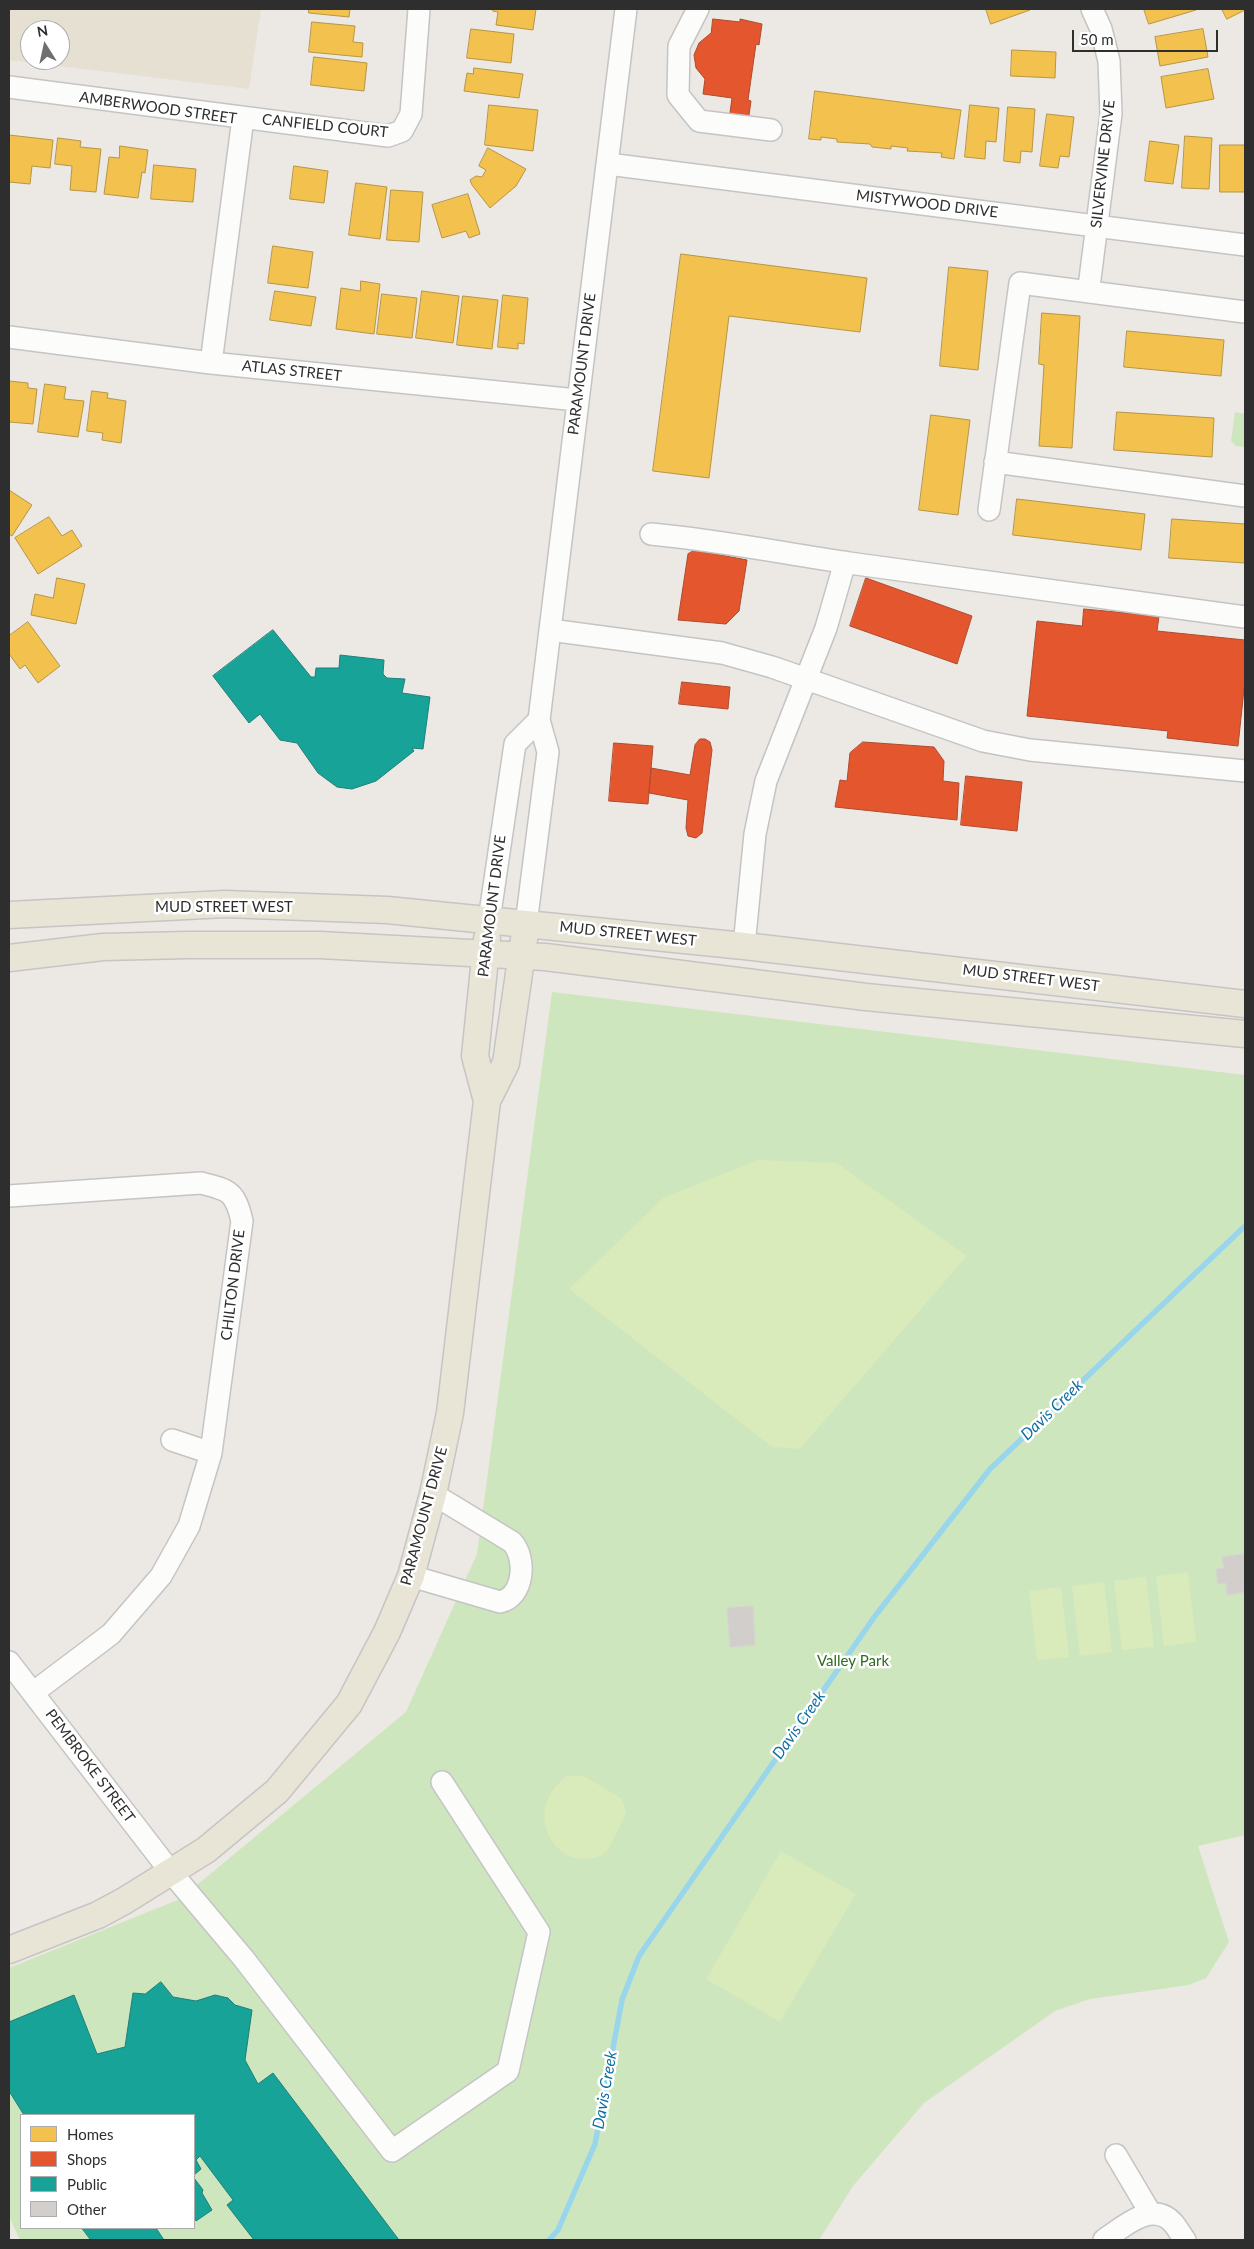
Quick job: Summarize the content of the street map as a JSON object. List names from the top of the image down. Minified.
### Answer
{"streets":{"main road":["PARAMOUNT DRIVE","MUD STREET WEST"],"street":["AMBERWOOD STREET","CANFIELD COURT","SILVERVINE DRIVE","MISTYWOOD DRIVE","ATLAS STREET","CHILTON DRIVE","PEMBROKE STREET"]},"crossings":[["AMBERWOOD STREET","CANFIELD COURT"],["AMBERWOOD STREET","ATLAS STREET"],["SILVERVINE DRIVE","MISTYWOOD DRIVE"],["MISTYWOOD DRIVE","PARAMOUNT DRIVE"],["PARAMOUNT DRIVE","ATLAS STREET"],["PARAMOUNT DRIVE","MUD STREET WEST"],["PARAMOUNT DRIVE","PEMBROKE STREET"],["CHILTON DRIVE","PEMBROKE STREET"]],"water":["Davis Creek"],"parks":["Valley Park"],"legend":["Homes","Shops","Public","Other"],"scale_bar":"50 m","north":"top"}
